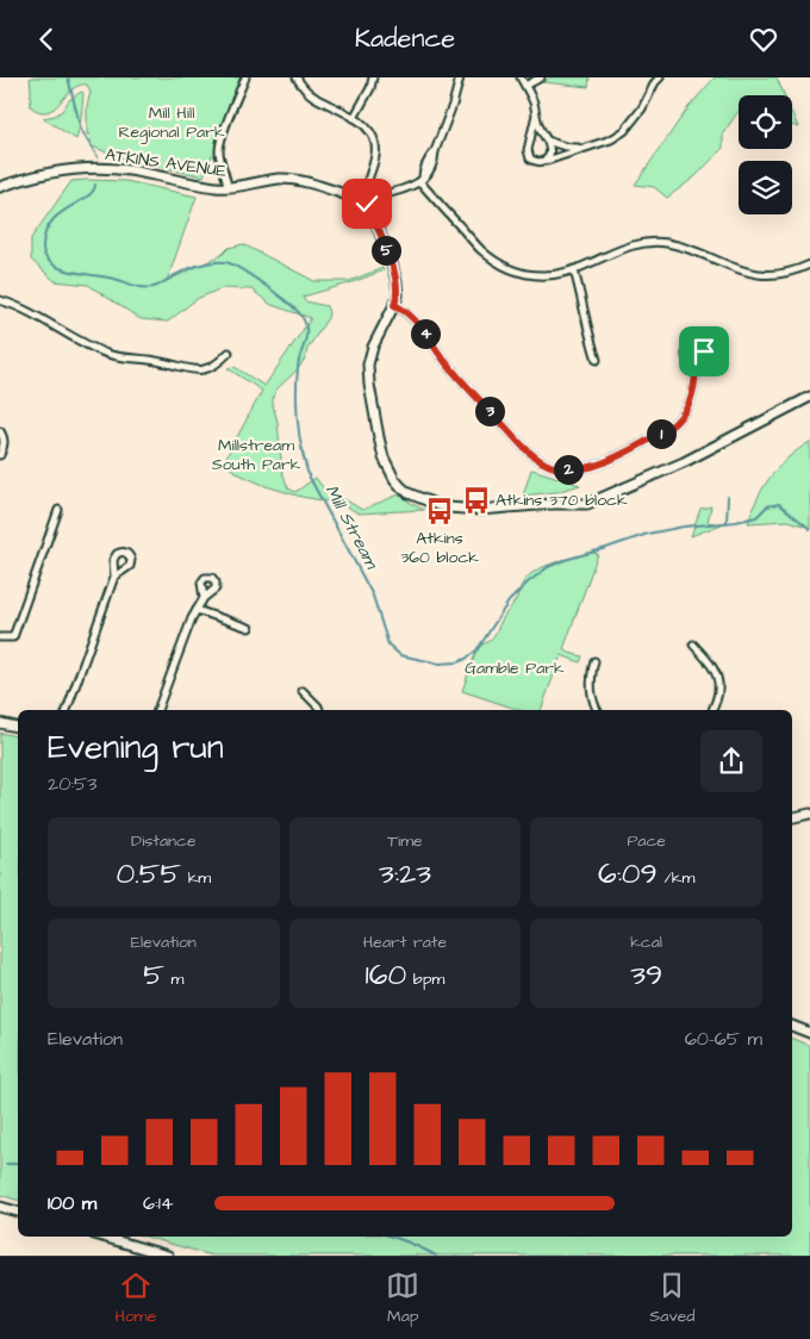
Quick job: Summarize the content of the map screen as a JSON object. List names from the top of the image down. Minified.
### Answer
{"streets":{"street":["ATKINS AVENUE"]},"water":["Mill Stream"],"parks":["Mill Hill Regional Park","Millstream South Park","Gamble Park"],"places":{"bus stop":["Atkins 370 block","Atkins 360 block"]},"page":{"header":"Kadence","pins":["5","4","3","1","2"],"heading":["Evening run","20:53"],"stats":[["Distance","0.55 km"],["Time","3:23"],["Pace","6:09 /km"],["Elevation","5 m"],["Heart rate","160 bpm"],["kcal","39"]],"chart":["Elevation","60–65 m"],"list":[{"name":"100 m","note":"6:14"}],"tabs":["Home","Map","Saved"]}}
